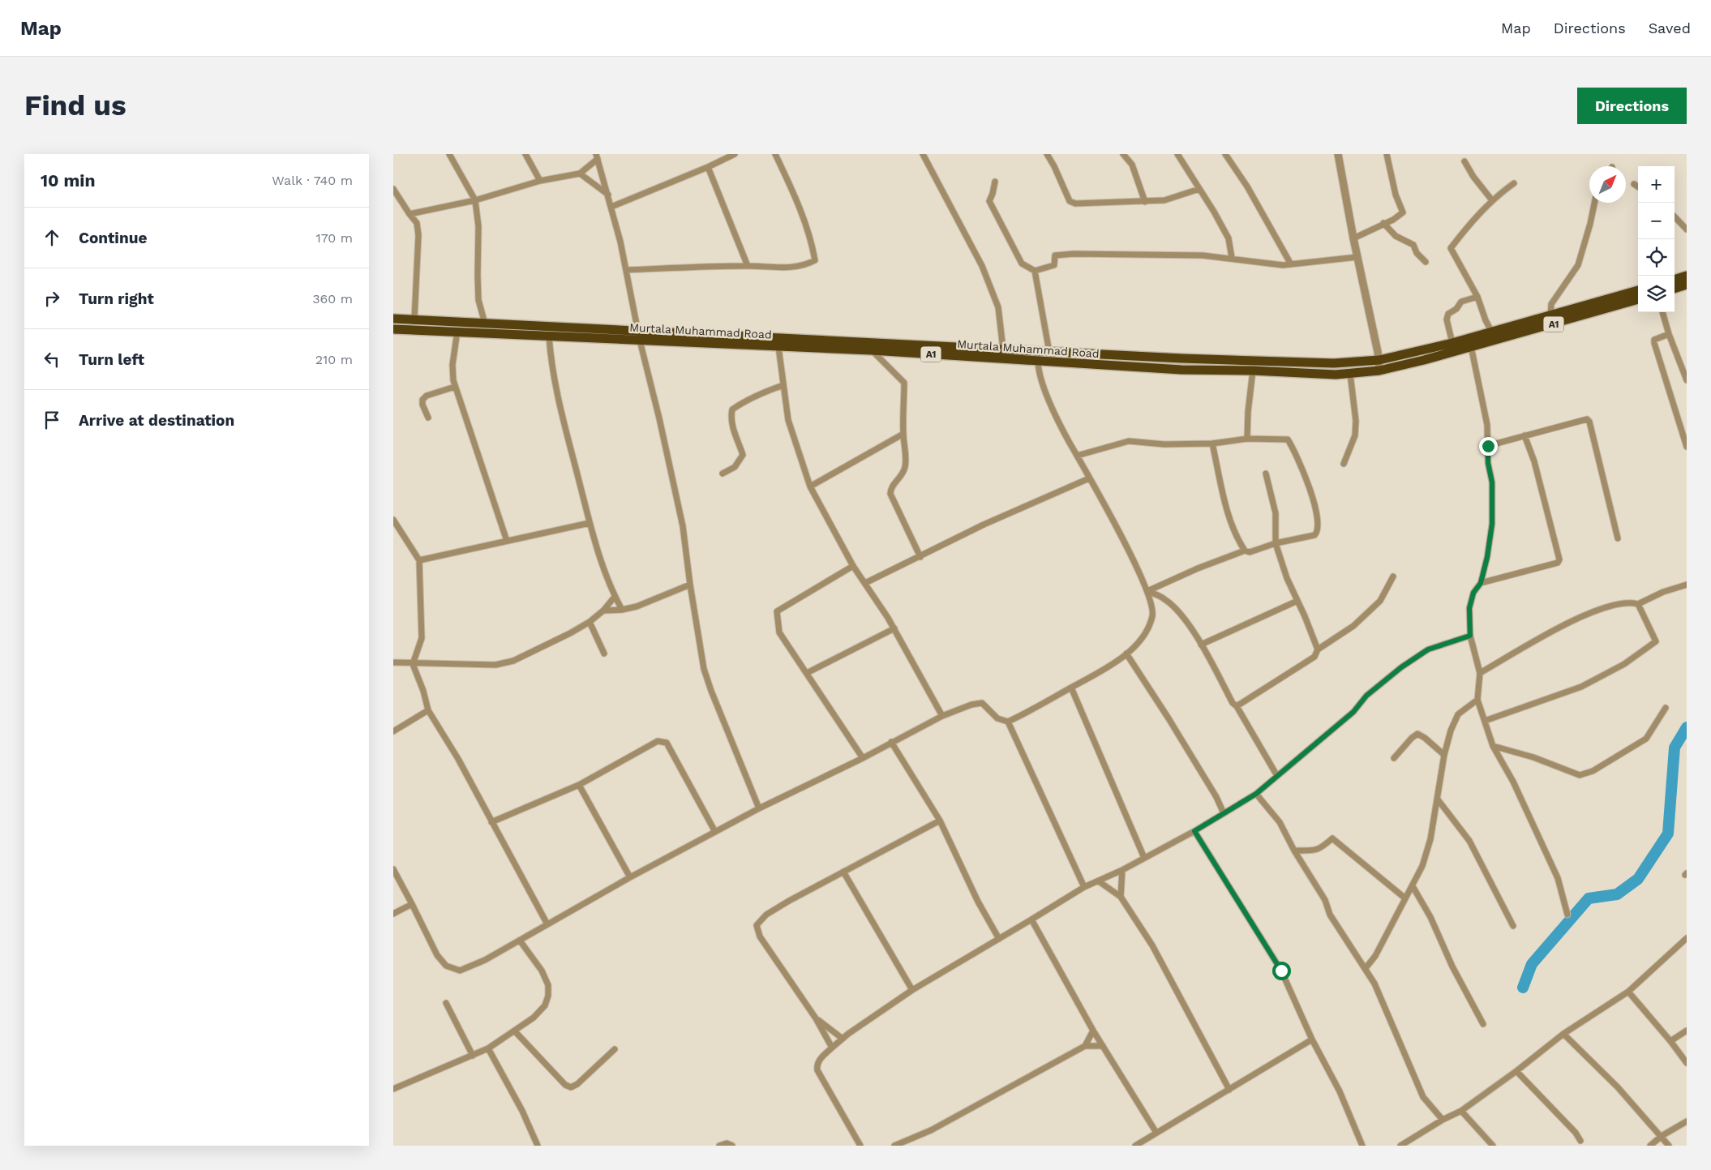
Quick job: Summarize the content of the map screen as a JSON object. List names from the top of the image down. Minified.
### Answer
{"streets":{"highway":["A1","Murtala Muhammad Road"]},"crossings":[["A1","Murtala Muhammad Road"]],"north":"top right","page":{"header":"Map","nav":["Map","Directions","Saved"],"buttons":"Directions","title":"Find us","heading":["10 min","Walk · 740 m"],"map_buttons":["+","−"],"list":[["Continue","170 m"],["Turn right","360 m"],["Turn left","210 m"],"Arrive at destination"]}}
